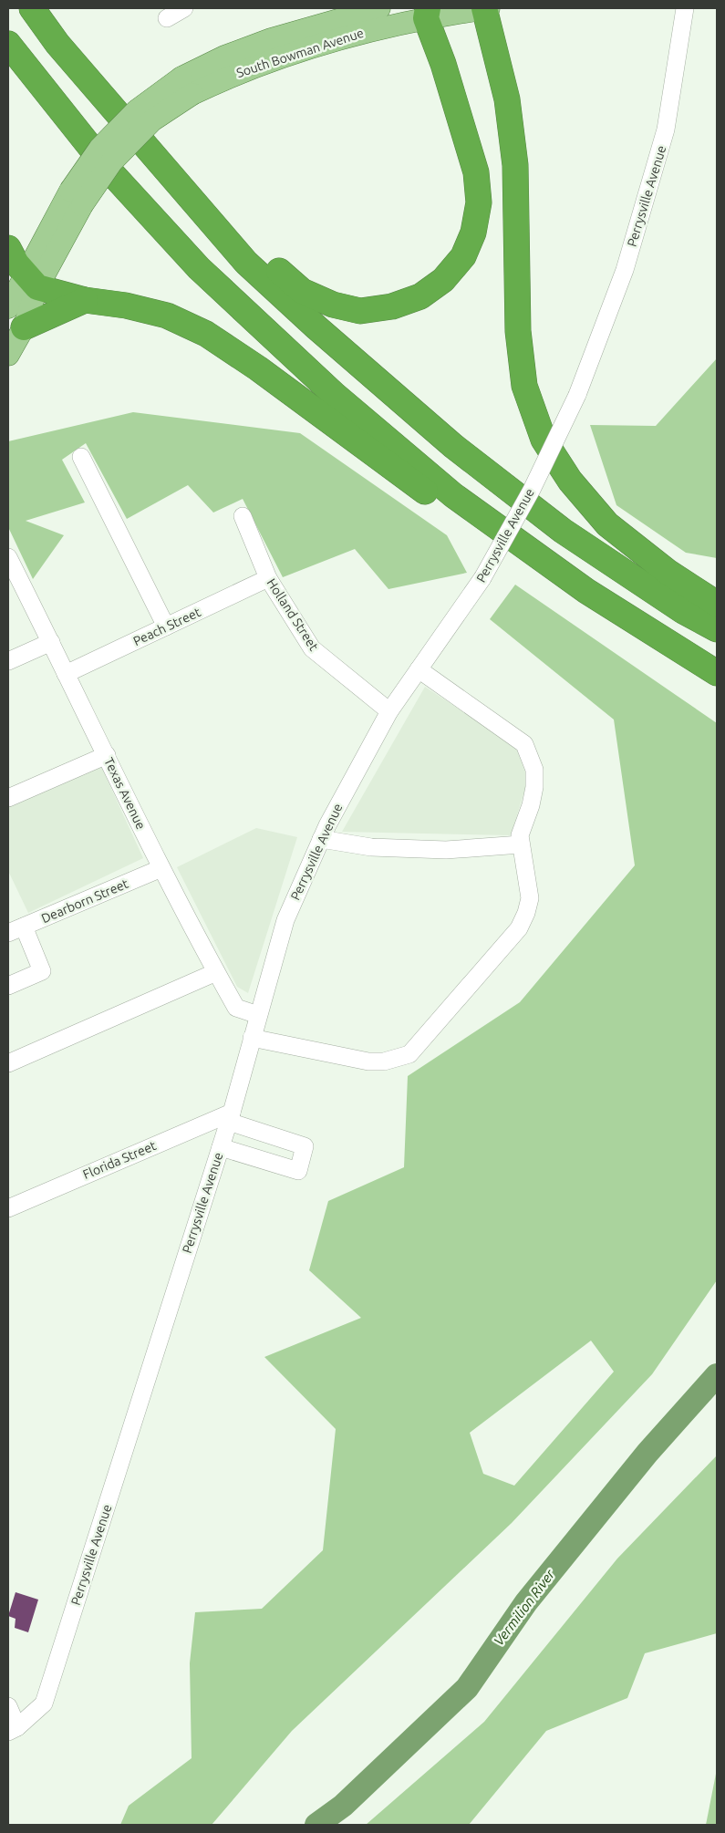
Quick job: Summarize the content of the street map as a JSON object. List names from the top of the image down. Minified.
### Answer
{"streets":{"main road":["South Bowman Avenue"],"street":["Perrysville Avenue","Holland Street","Peach Street","Texas Avenue","Dearborn Street","Florida Street"]},"crossings":[["Perrysville Avenue","Holland Street"],["Perrysville Avenue","Texas Avenue"],["Perrysville Avenue","Florida Street"],["Holland Street","Peach Street"],["Peach Street","Texas Avenue"],["Texas Avenue","Dearborn Street"]],"water":["Vermilion River"]}
